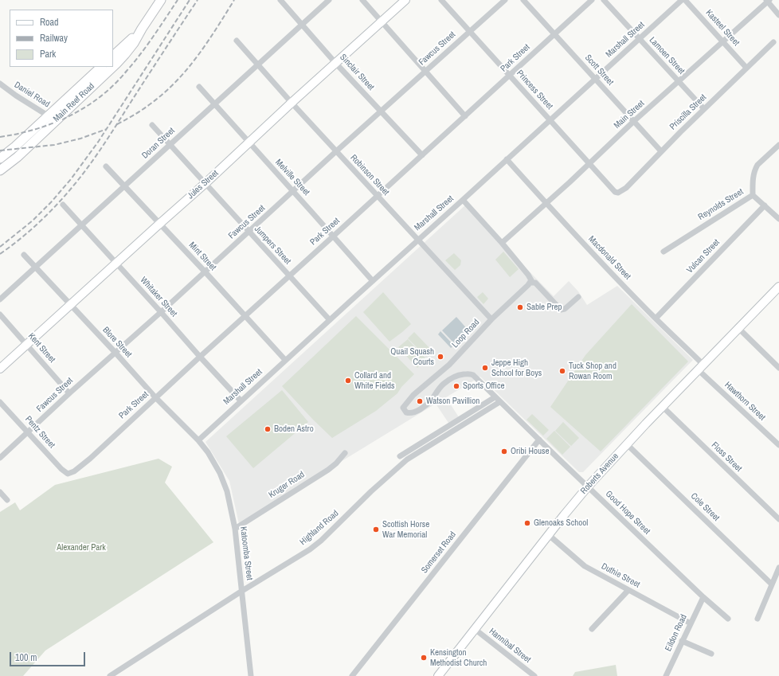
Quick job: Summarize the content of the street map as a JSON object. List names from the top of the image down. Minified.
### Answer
{"streets":{"main road":["Main Reef Road","Jules Street","Roberts Avenue"],"street":["Kasteel Street","Marshall Street","Fawcus Street","Lamoen Street","Park Street","Scott Street","Sinclair Street","Princess Street","Daniel Road","Priscilla Street","Main Street","Doran Street","Robinson Street","Melville Street","Reynolds Street","Jumpers Street","Mint Street","Vulcan Street","Macdonald Street","Whitaker Street","Loop Road","Blore Street","Kent Street","Hawthorn Street","Pentz Street","Floss Street","Kruger Road","Cole Street","Good Hope Street","Highland Road","Somerset Road","Katoomba Street","Duthie Street","Eildon Road","Hannibal Street"]},"crossings":[["Kasteel Street","Priscilla Street"],["Kasteel Street","Main Street"],["Marshall Street","Lamoen Street"],["Marshall Street","Scott Street"],["Marshall Street","Princess Street"],["Marshall Street","Robinson Street"],["Marshall Street","Melville Street"],["Marshall Street","Jumpers Street"],["Marshall Street","Mint Street"],["Marshall Street","Macdonald Street"],["Marshall Street","Whitaker Street"],["Marshall Street","Blore Street"],["Marshall Street","Katoomba Street"],["Fawcus Street","Sinclair Street"],["Fawcus Street","Princess Street"],["Fawcus Street","Robinson Street"],["Fawcus Street","Melville Street"],["Fawcus Street","Jumpers Street"],["Fawcus Street","Mint Street"],["Fawcus Street","Whitaker Street"],["Fawcus Street","Blore Street"],["Fawcus Street","Kent Street"],["Fawcus Street","Pentz Street"],["Lamoen Street","Priscilla Street"],["Lamoen Street","Main Street"],["Park Street","Scott Street"],["Park Street","Sinclair Street"],["Park Street","Princess Street"],["Park Street","Robinson Street"],["Park Street","Melville Street"],["Park Street","Jumpers Street"],["Park Street","Mint Street"],["Park Street","Whitaker Street"],["Park Street","Blore Street"],["Park Street","Pentz Street"],["Scott Street","Priscilla Street"],["Scott Street","Main Street"],["Sinclair Street","Doran Street"],["Sinclair Street","Jules Street"],["Princess Street","Priscilla Street"],["Princess Street","Main Street"],["Daniel Road","Main Reef Road"],["Main Street","Macdonald Street"],["Doran Street","Robinson Street"],["Doran Street","Melville Street"],["Doran Street","Jumpers Street"],["Doran Street","Mint Street"],["Doran Street","Whitaker Street"],["Doran Street","Blore Street"],["Robinson Street","Jules Street"],["Robinson Street","Loop Road"],["Melville Street","Jules Street"],["Jules Street","Jumpers Street"],["Jules Street","Mint Street"],["Jules Street","Whitaker Street"],["Jules Street","Blore Street"],["Jules Street","Kent Street"],["Vulcan Street","Macdonald Street"],["Macdonald Street","Hawthorn Street"],["Macdonald Street","Roberts Avenue"],["Loop Road","Good Hope Street"],["Blore Street","Katoomba Street"],["Hawthorn Street","Roberts Avenue"],["Floss Street","Roberts Avenue"],["Roberts Avenue","Cole Street"],["Roberts Avenue","Good Hope Street"],["Roberts Avenue","Duthie Street"],["Roberts Avenue","Hannibal Street"],["Kruger Road","Katoomba Street"],["Good Hope Street","Highland Road"],["Good Hope Street","Somerset Road"],["Good Hope Street","Eildon Road"],["Highland Road","Katoomba Street"],["Duthie Street","Eildon Road"]],"parks":["Alexander Park"],"places":["Sable Prep","Quail Squash Courts","Jeppe High School for Boys","Tuck Shop and Rowan Room","Collard and White Fields","Sports Office","Watson Pavillion","Boden Astro","Oribi House","Glenoaks School","Scottish Horse War Memorial","Kensington Methodist Church"],"legend":["Road","Railway","Park"],"scale_bar":"100 m"}
